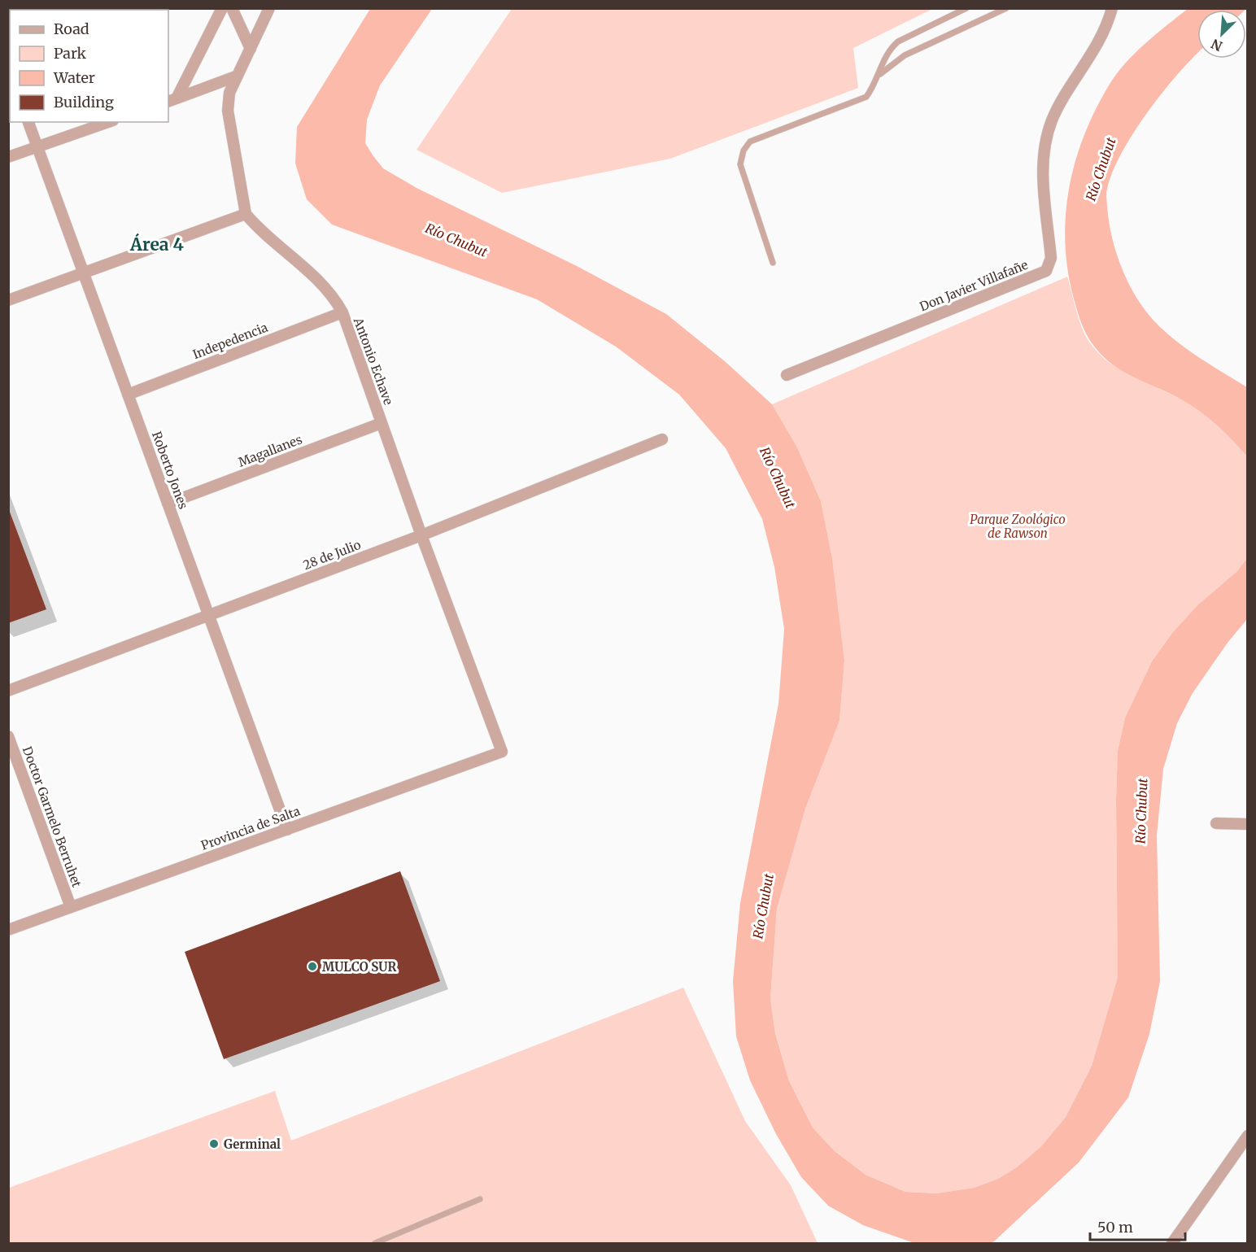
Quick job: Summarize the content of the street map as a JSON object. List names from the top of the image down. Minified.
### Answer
{"streets":{"street":["Don Javier Villafañe","Indepedencia","Antonio Echave","Magallanes","Roberto Jones","28 de Julio","Doctor Garmelo Berruhet","Provincia de Salta"]},"crossings":[["Indepedencia","Antonio Echave"],["Indepedencia","Roberto Jones"],["Antonio Echave","Magallanes"],["Antonio Echave","28 de Julio"],["Antonio Echave","Provincia de Salta"],["Magallanes","Roberto Jones"],["Roberto Jones","28 de Julio"],["Roberto Jones","Provincia de Salta"],["Doctor Garmelo Berruhet","Provincia de Salta"]],"districts":["Área 4"],"water":["Río Chubut"],"parks":["Parque Zoológico de Rawson"],"places":["MULCO SUR","Germinal"],"legend":["Road","Park","Water","Building"],"scale_bar":"50 m","north":"bottom left"}
